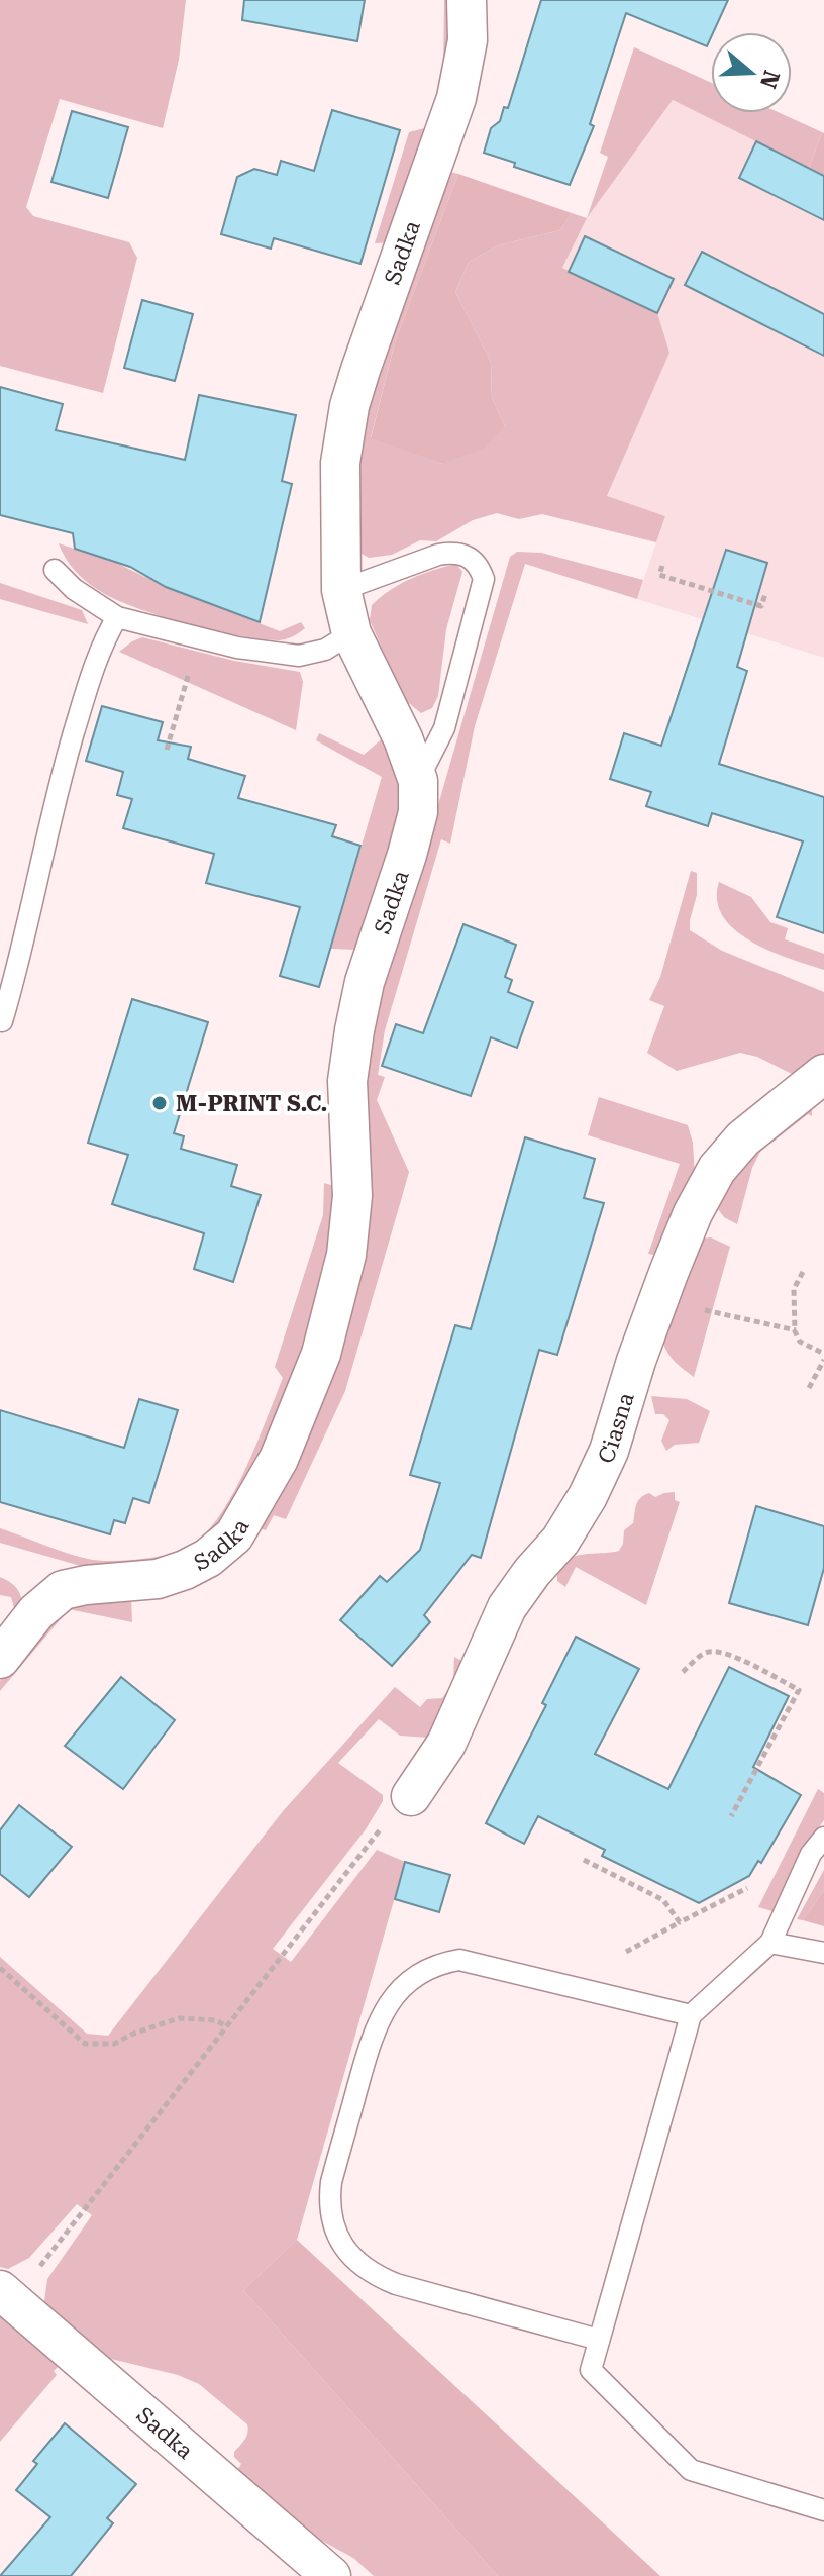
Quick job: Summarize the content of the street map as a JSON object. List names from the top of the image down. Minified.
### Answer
{"streets":{"street":["Sadka","Ciasna"]},"places":["M-PRINT S.C."],"north":"right"}
